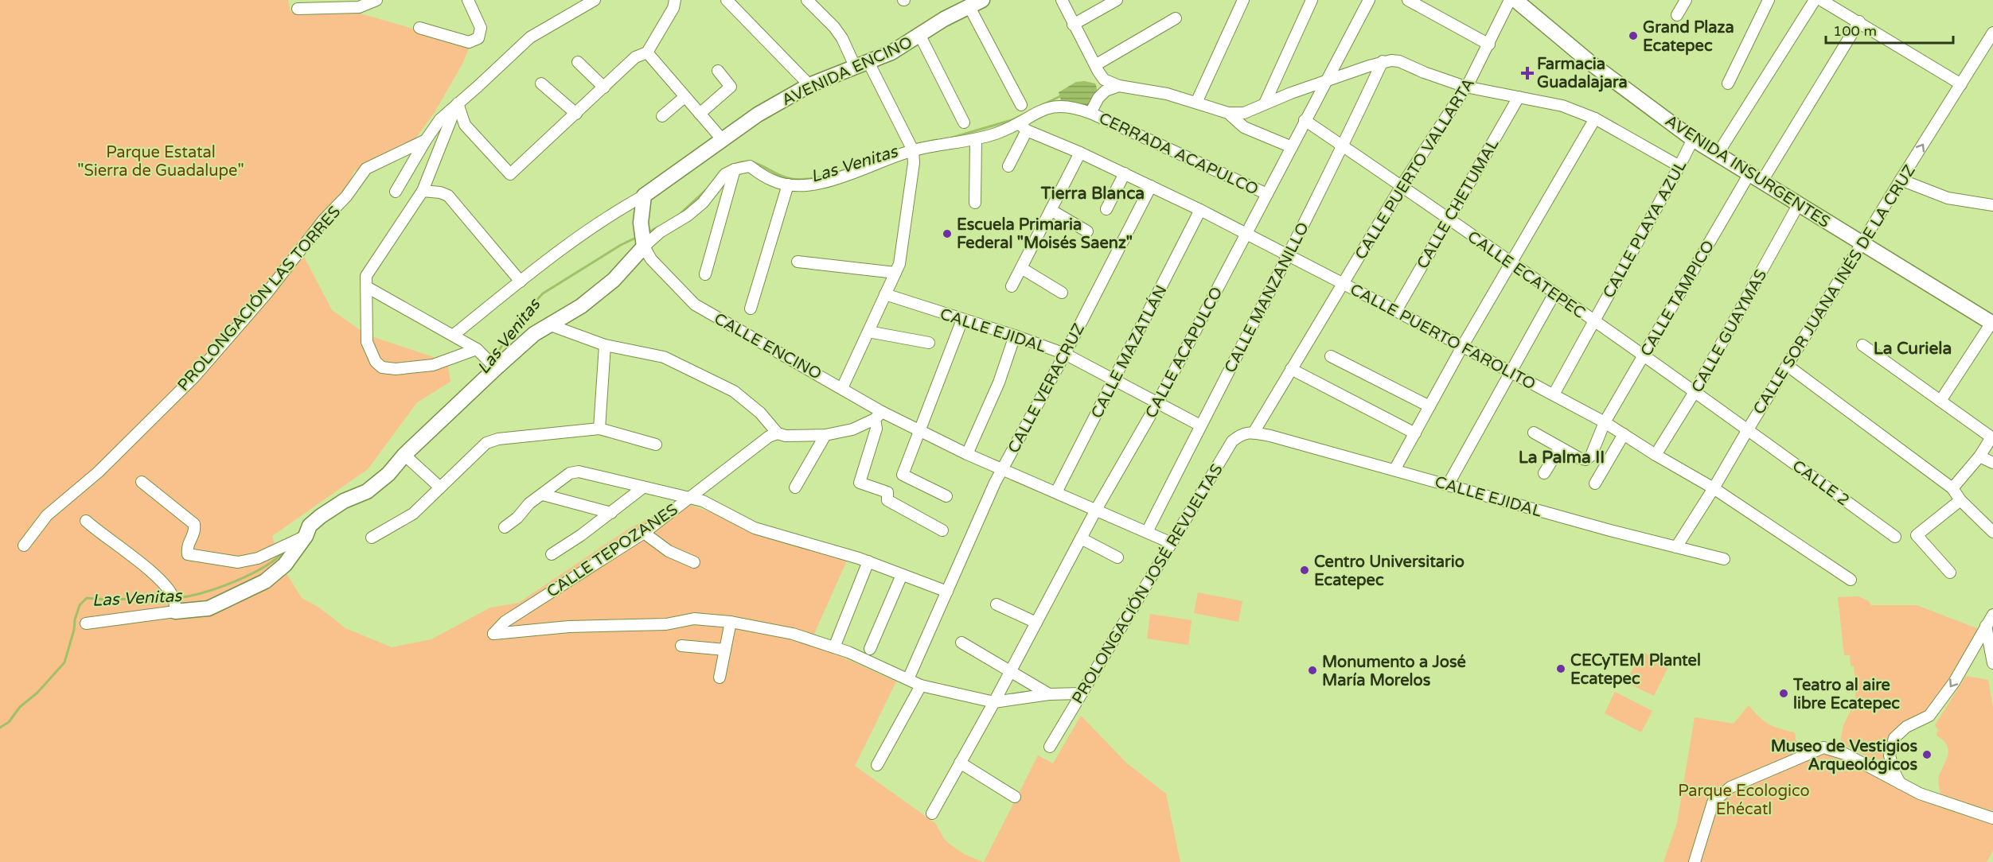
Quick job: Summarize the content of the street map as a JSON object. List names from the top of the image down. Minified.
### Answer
{"streets":{"main road":["AVENIDA ENCINO","AVENIDA INSURGENTES"],"street":["CERRADA ACAPULCO","CALLE PUERTO VALLARTA","CALLE CHETUMAL","CALLE PLAYA AZUL","CALLE ECATEPEC","CALLE SOR JUANA INÉS DE LA CRUZ","CALLE MANZANILLO","PROLONGACIÓN LAS TORRES","CALLE TAMPICO","CALLE EJIDAL","CALLE GUAYMAS","CALLE PUERTO FAROLITO","CALLE ENCINO","CALLE MAZATLÁN","CALLE ACAPULCO","CALLE VERACRUZ","CALLE 2","CALLE TEPOZANES","PROLONGACIÓN JOSÉ REVUELTAS"]},"crossings":[["CERRADA ACAPULCO","CALLE PUERTO FAROLITO"],["CERRADA ACAPULCO","CALLE ACAPULCO"],["CALLE PUERTO VALLARTA","CALLE ECATEPEC"],["CALLE PUERTO VALLARTA","CALLE EJIDAL"],["CALLE PUERTO VALLARTA","CALLE PUERTO FAROLITO"],["CALLE PUERTO VALLARTA","PROLONGACIÓN JOSÉ REVUELTAS"],["AVENIDA INSURGENTES","CALLE PLAYA AZUL"],["AVENIDA INSURGENTES","CALLE SOR JUANA INÉS DE LA CRUZ"],["AVENIDA INSURGENTES","CALLE TAMPICO"],["AVENIDA INSURGENTES","CALLE GUAYMAS"],["CALLE CHETUMAL","CALLE ECATEPEC"],["CALLE CHETUMAL","CALLE PUERTO FAROLITO"],["CALLE PLAYA AZUL","CALLE ECATEPEC"],["CALLE PLAYA AZUL","CALLE PUERTO FAROLITO"],["CALLE ECATEPEC","CALLE SOR JUANA INÉS DE LA CRUZ"],["CALLE ECATEPEC","CALLE MANZANILLO"],["CALLE ECATEPEC","CALLE TAMPICO"],["CALLE ECATEPEC","CALLE GUAYMAS"],["CALLE ECATEPEC","CALLE ACAPULCO"],["CALLE ECATEPEC","CALLE 2"],["CALLE SOR JUANA INÉS DE LA CRUZ","CALLE EJIDAL"],["CALLE SOR JUANA INÉS DE LA CRUZ","CALLE PUERTO FAROLITO"],["CALLE SOR JUANA INÉS DE LA CRUZ","CALLE 2"],["CALLE MANZANILLO","CALLE EJIDAL"],["CALLE MANZANILLO","CALLE PUERTO FAROLITO"],["CALLE MANZANILLO","CALLE ENCINO"],["CALLE TAMPICO","CALLE PUERTO FAROLITO"],["CALLE EJIDAL","CALLE MAZATLÁN"],["CALLE EJIDAL","CALLE ACAPULCO"],["CALLE EJIDAL","CALLE VERACRUZ"],["CALLE EJIDAL","PROLONGACIÓN JOSÉ REVUELTAS"],["CALLE GUAYMAS","CALLE PUERTO FAROLITO"],["CALLE PUERTO FAROLITO","CALLE MAZATLÁN"],["CALLE PUERTO FAROLITO","CALLE ACAPULCO"],["CALLE PUERTO FAROLITO","CALLE VERACRUZ"],["CALLE ENCINO","CALLE MAZATLÁN"],["CALLE ENCINO","CALLE ACAPULCO"],["CALLE ENCINO","CALLE VERACRUZ"],["CALLE ENCINO","PROLONGACIÓN JOSÉ REVUELTAS"]],"districts":["Tierra Blanca","La Curiela","La Palma II"],"water":["Las Venitas"],"parks":["Parque Estatal \"Sierra de Guadalupe\"","Parque Ecologico Ehécatl"],"places":{"other":["Grand Plaza Ecatepec","Escuela Primaria Federal \"Moisés Saenz\"","Centro Universitario Ecatepec","CECyTEM Plantel Ecatepec","Monumento a José María Morelos","Teatro al aire libre Ecatepec","Museo de Vestigios Arqueológicos"],"health":["Farmacia Guadalajara"]},"scale_bar":"100 m"}
